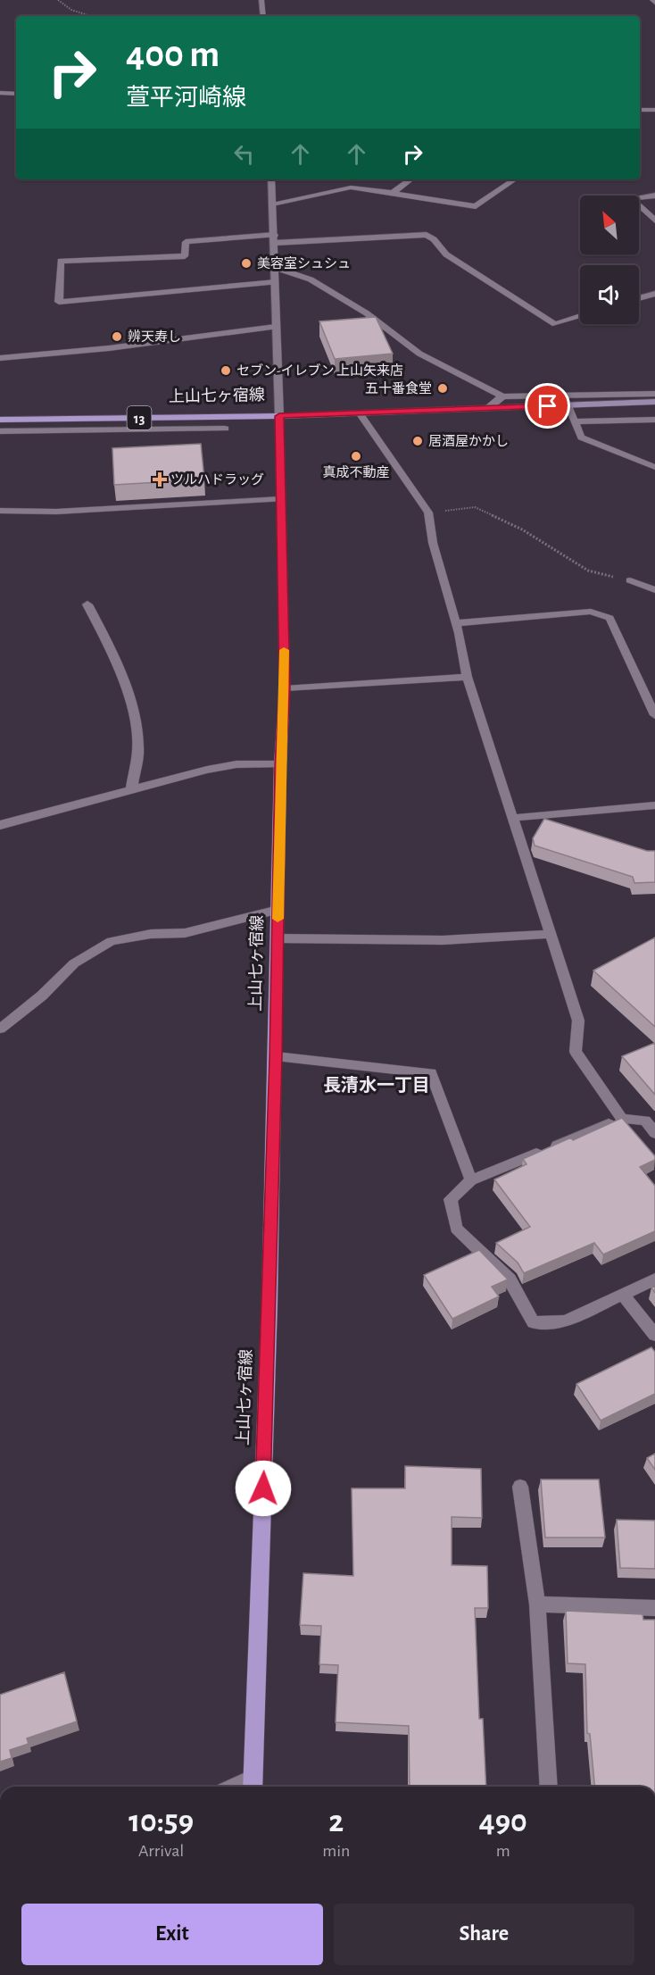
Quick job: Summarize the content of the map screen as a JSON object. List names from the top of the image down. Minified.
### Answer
{"streets":{"main road":["上山七ヶ宿線","13"]},"districts":["長清水一丁目"],"places":{"other":["美容室シュシュ","辨天寿し","セブン-イレブン 上山矢来店","五十番食堂","居酒屋かかし","真成不動産"],"health":["ツルハドラッグ"]},"north":"top left","page":{"turn":["400 m","萱平河崎線"],"eta":["10:59","Arrival","2","min","490","m"],"buttons":["Exit","Share"]}}
